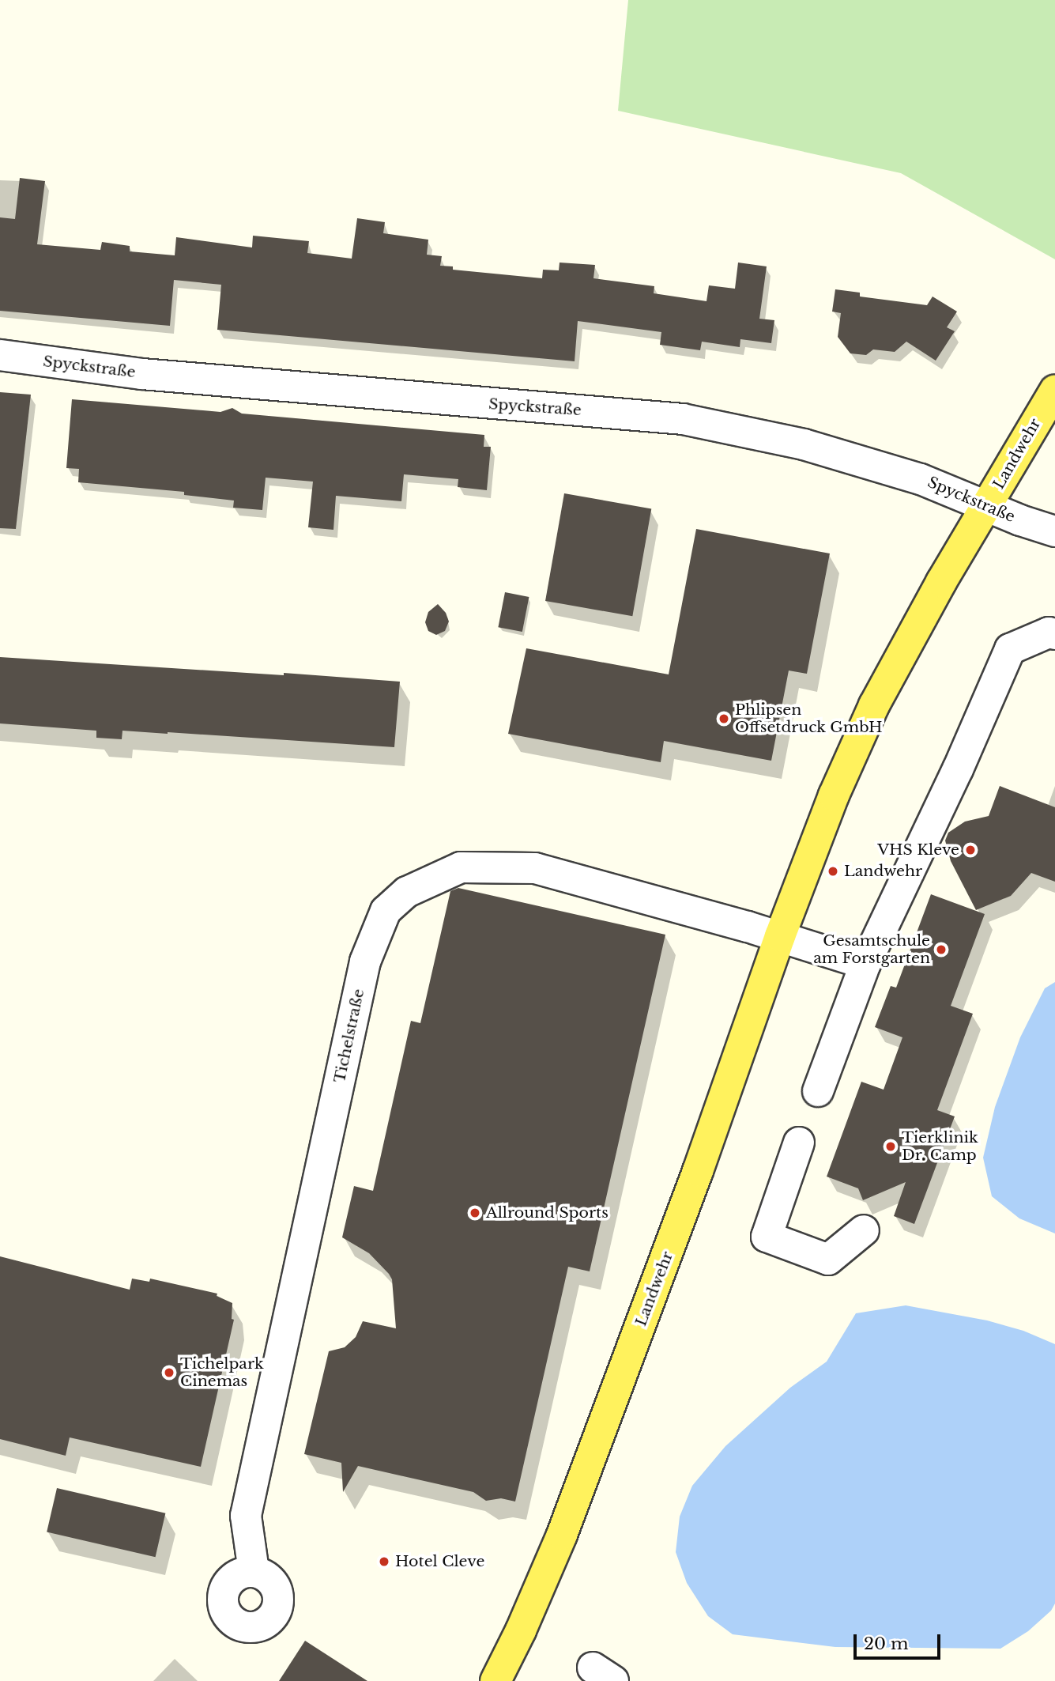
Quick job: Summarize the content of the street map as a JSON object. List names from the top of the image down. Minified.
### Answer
{"streets":{"main road":["Landwehr"],"street":["Spyckstraße","Tichelstraße"]},"crossings":[["Spyckstraße","Landwehr"],["Landwehr","Tichelstraße"]],"places":["Phlipsen Offsetdruck GmbH","VHS Kleve","Landwehr","Gesamtschule am Forstgarten","Tierklinik Dr. Camp","Allround Sports","Tichelpark Cinemas","Hotel Cleve"],"scale_bar":"20 m"}
